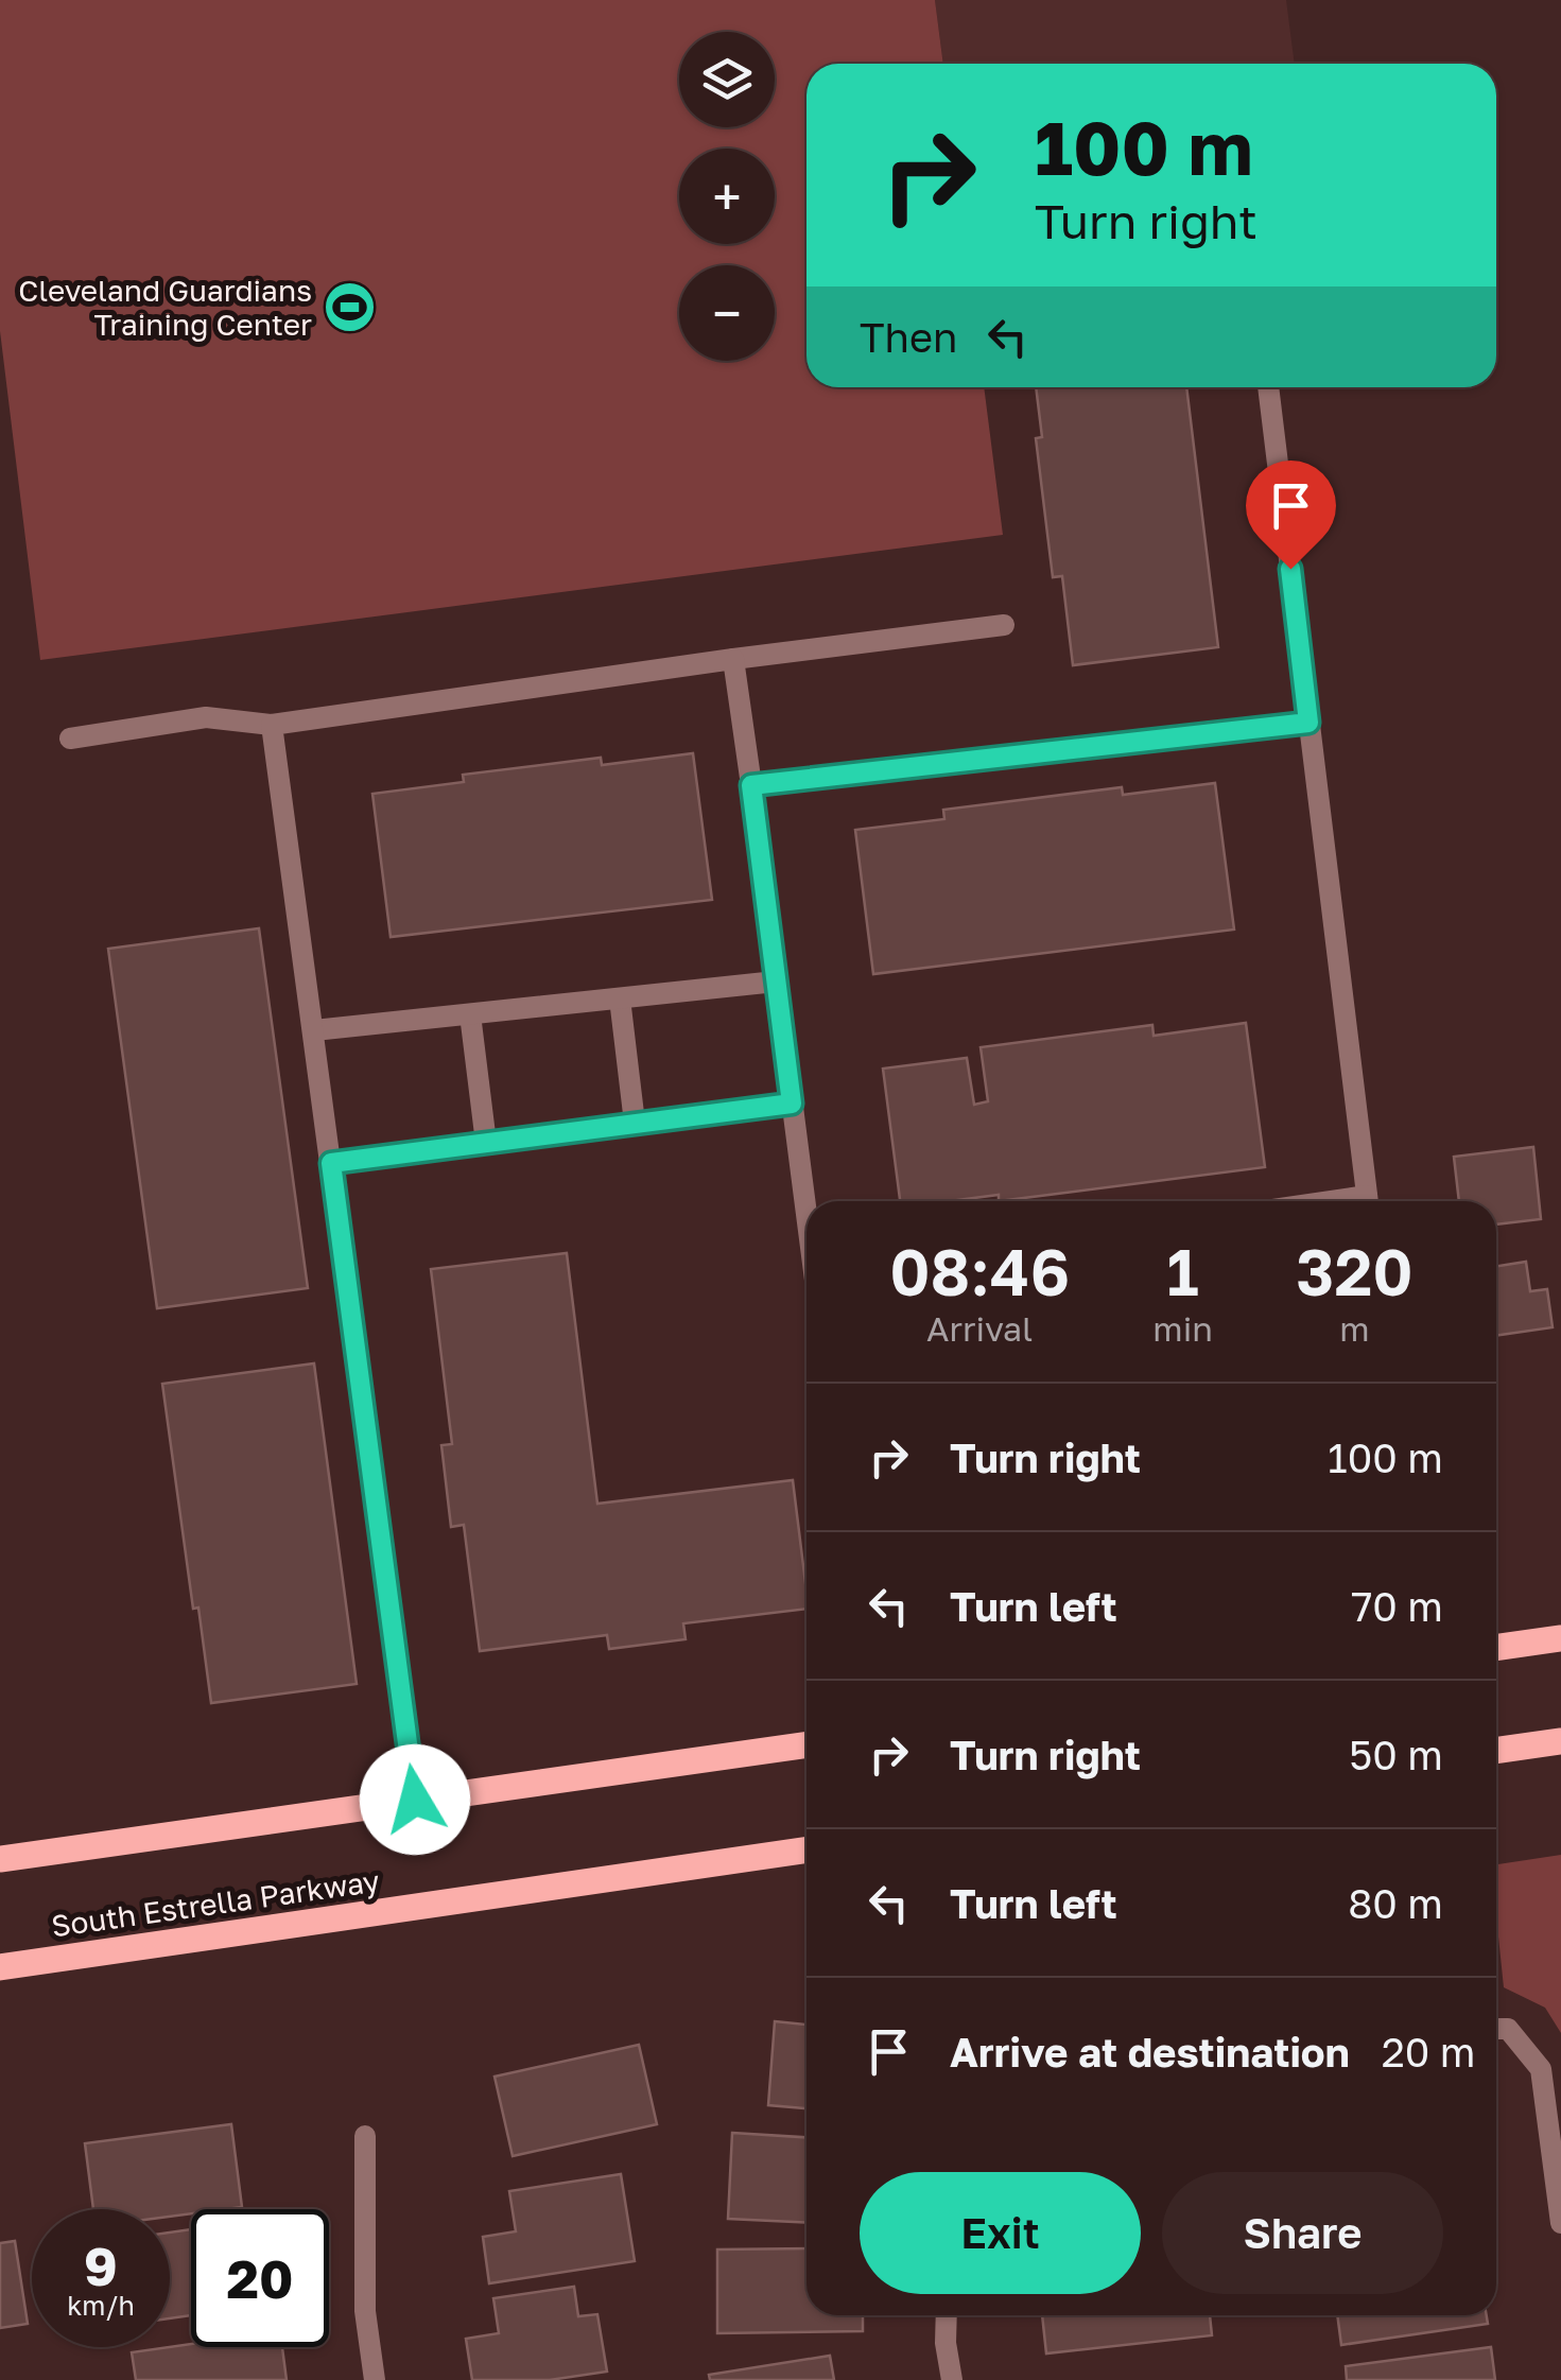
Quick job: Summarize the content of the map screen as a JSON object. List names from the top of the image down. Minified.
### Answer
{"streets":{"main road":["South Estrella Parkway"]},"places":{"sports":["Cleveland Guardians Training Center"]},"page":{"map_buttons":["+","−"],"turn":["100 m","Turn right"],"then":"Then","eta":["08:46","Arrival","1","min","320","m"],"list":[{"name":"Turn right","value":"100 m"},{"name":"Turn left","value":"70 m"},{"name":"Turn right","value":"50 m"},{"name":"Turn left","value":"80 m"},{"name":"Arrive at destination","value":"20 m"}],"buttons":["Exit","Share"],"speed":"9 km/h","limit":"20"}}
